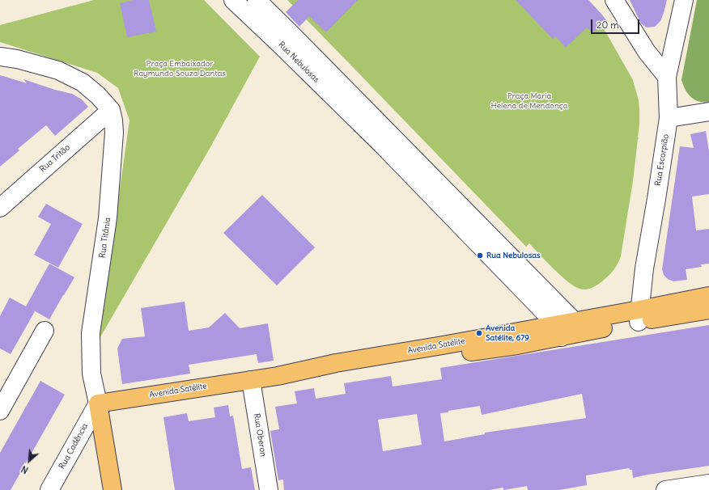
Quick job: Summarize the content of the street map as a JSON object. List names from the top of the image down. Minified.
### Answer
{"streets":{"main road":["Rua Titânia","Avenida Satélite"],"street":["Rua Nebulosas","Rua Tritão","Rua Escorpião","Rua Oberon","Rua Cadência"]},"crossings":[["Rua Nebulosas","Avenida Satélite"],["Rua Tritão","Rua Titânia"],["Rua Escorpião","Avenida Satélite"],["Rua Titânia","Avenida Satélite"],["Rua Titânia","Rua Cadência"],["Avenida Satélite","Rua Oberon"],["Avenida Satélite","Rua Cadência"]],"parks":["Praça Embaixador Raymundo Souza Dantas","Praça Maria Helena de Mendonça"],"places":["Rua Nebulosas","Avenida Satélite, 679"],"scale_bar":"20 m","north":"bottom left"}
